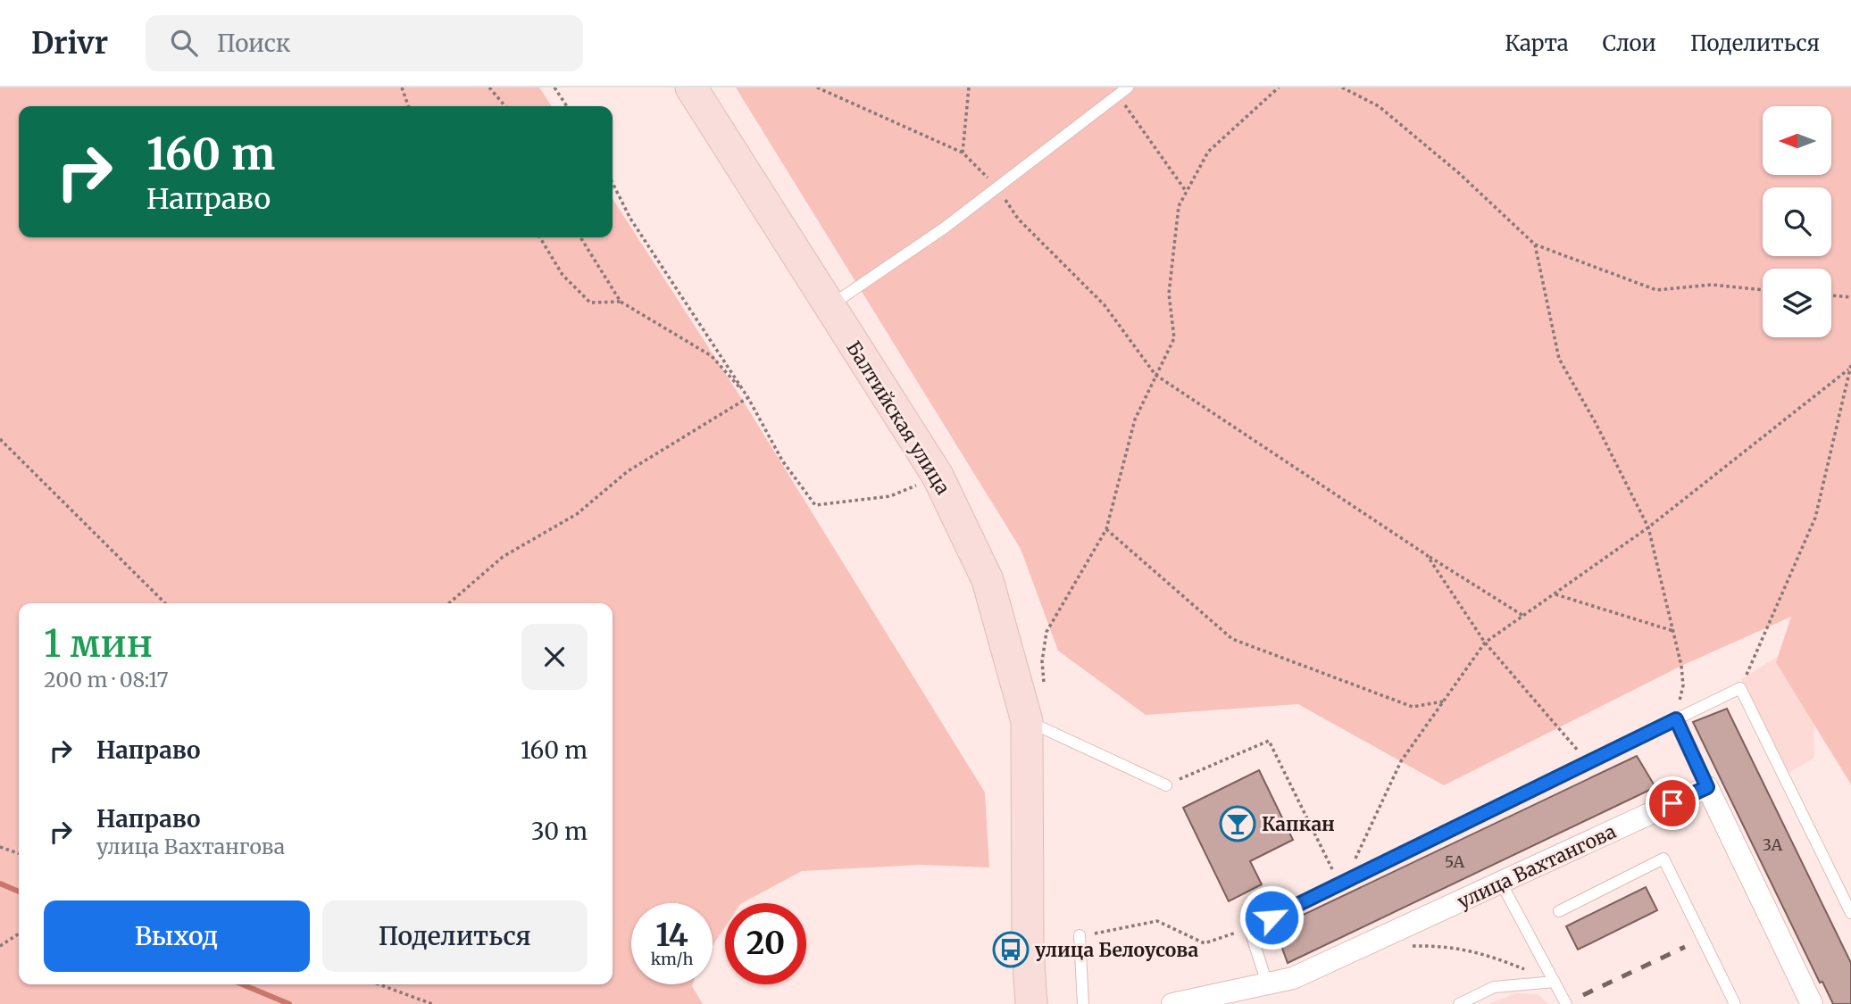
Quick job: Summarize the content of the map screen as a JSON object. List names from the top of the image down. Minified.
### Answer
{"streets":{"main road":["Балтийская улица"],"street":["улица Вахтангова"]},"places":{"bar":["Капкан"],"bus stop":["улица Белоусова"]},"house_numbers":["3А","5А"],"north":"left","page":{"header":"Drivr","search":"Поиск","nav":["Карта","Слои","Поделиться"],"turn":["160 m","Направо"],"heading":["1 мин","200 m · 08:17"],"list":[{"name":"Направо","value":"160 m"},{"name":"Направо","note":"улица Вахтангова","value":"30 m"}],"buttons":["Выход","Поделиться"],"speed":"14 km/h","limit":"20"}}
